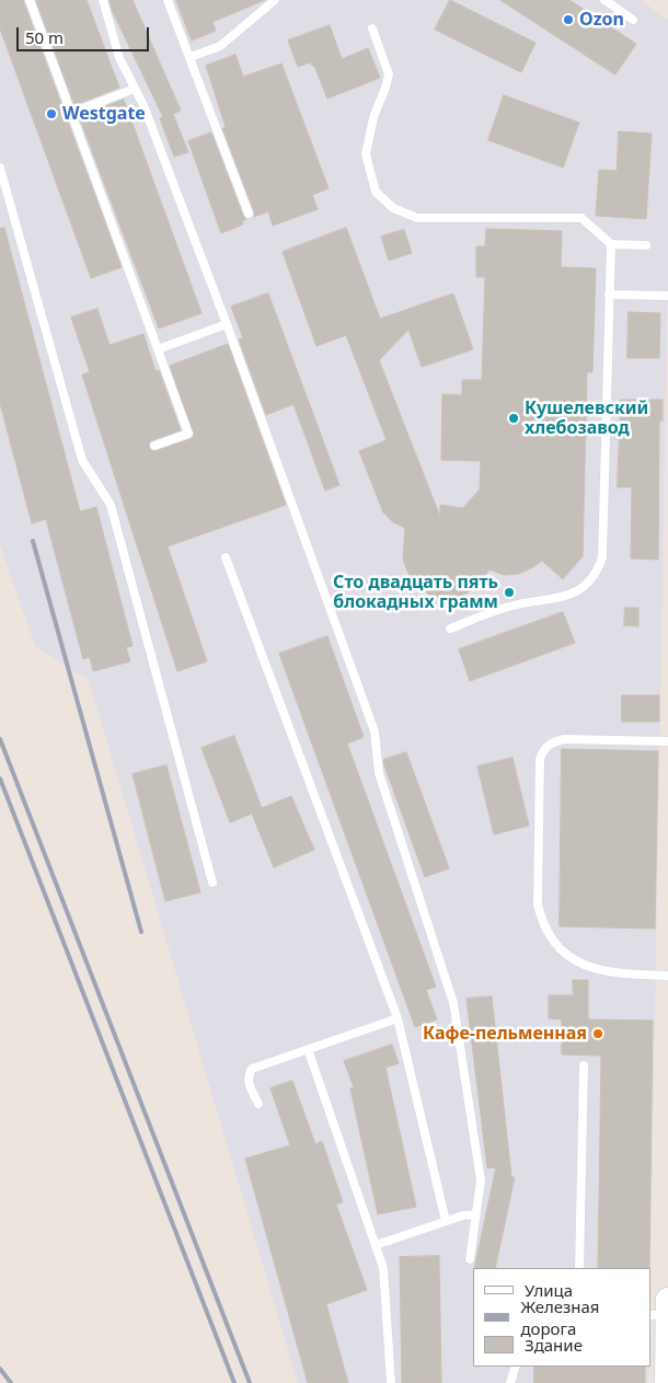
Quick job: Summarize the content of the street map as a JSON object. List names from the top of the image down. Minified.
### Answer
{"places":["Ozon","Westgate","Кушелевский хлебозавод","Сто двадцать пять блокадных грамм","Кафе-пельменная"],"legend":["Улица","Железная дорога","Здание"],"scale_bar":"50 m"}
